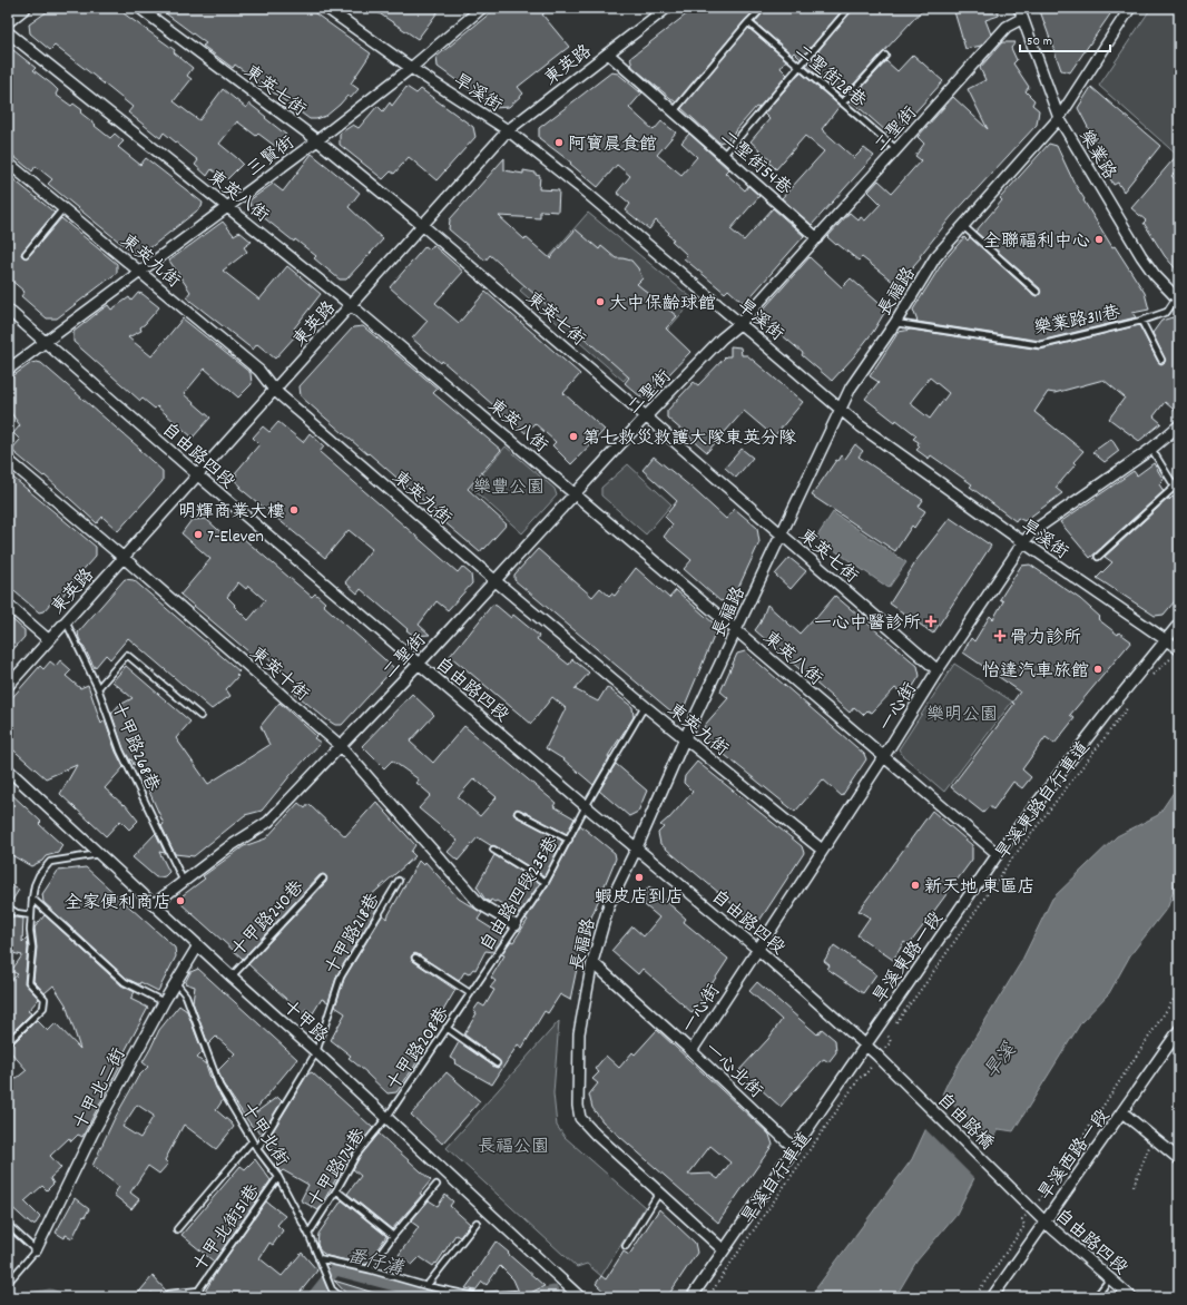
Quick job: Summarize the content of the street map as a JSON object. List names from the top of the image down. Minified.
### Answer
{"streets":{"street":["東英路","東英七街","旱溪街","二聖街","樂業路","三賢街","二聖街54巷","東英八街","東英九街","長福路","自由路四段","東英十街","一心街","旱溪東路一段","十甲路","一心北街","十甲北二街","自由路橋","旱溪西路一段"],"lane":["二聖街28巷","樂業路311巷","十甲路268巷","自由路四段235巷","十甲路240巷","十甲路218巷","十甲路208巷","十甲北街","十甲路174巷","十甲北街51巷"],"path":["旱溪東路自行車道","旱溪自行車道"]},"crossings":[["東英路","東英七街"],["東英路","旱溪街"],["東英路","二聖街54巷"],["東英路","東英八街"],["東英路","東英九街"],["東英路","自由路四段"],["東英路","東英十街"],["東英路","十甲路268巷"],["二聖街28巷","二聖街"],["東英七街","二聖街"],["東英七街","三賢街"],["東英七街","長福路"],["東英七街","一心街"],["旱溪街","二聖街"],["旱溪街","三賢街"],["旱溪街","長福路"],["旱溪街","一心街"],["旱溪街","旱溪東路一段"],["二聖街","樂業路"],["二聖街","二聖街54巷"],["二聖街","東英八街"],["二聖街","東英九街"],["二聖街","自由路四段"],["二聖街","東英十街"],["二聖街","十甲路268巷"],["二聖街","十甲路"],["樂業路","長福路"],["樂業路","樂業路311巷"],["三賢街","東英八街"],["三賢街","東英九街"],["三賢街","自由路四段"],["東英八街","長福路"],["東英八街","一心街"],["東英八街","旱溪東路一段"],["東英九街","長福路"],["東英九街","一心街"],["東英九街","自由路四段235巷"],["長福路","樂業路311巷"],["長福路","自由路四段"],["長福路","旱溪東路一段"],["長福路","一心北街"],["自由路四段","一心街"],["自由路四段","自由路四段235巷"],["自由路四段","旱溪東路一段"],["自由路四段","自由路橋"],["自由路四段","旱溪西路一段"],["東英十街","自由路四段235巷"],["一心街","一心北街"],["自由路四段235巷","十甲路208巷"],["十甲路240巷","十甲路"],["十甲路218巷","十甲路"],["十甲路218巷","十甲北街"],["旱溪東路一段","一心北街"],["十甲路","十甲路208巷"],["十甲路","十甲北二街"],["十甲路","十甲路174巷"],["十甲路208巷","十甲路174巷"],["十甲北二街","十甲北街"],["十甲北街","十甲路174巷"],["十甲北街","十甲北街51巷"]],"water":["旱溪","番仔溝"],"parks":["樂豐公園","樂明公園","長福公園"],"places":{"other":["阿寶晨食館","全聯福利中心","大中保齡球館","第七救災救護大隊東英分隊","明輝商業大樓","7-Eleven","怡達汽車旅館","蝦皮店到店","新天地 東區店","全家便利商店"],"health":["一心中醫診所","骨力診所"]},"scale_bar":"50 m"}
